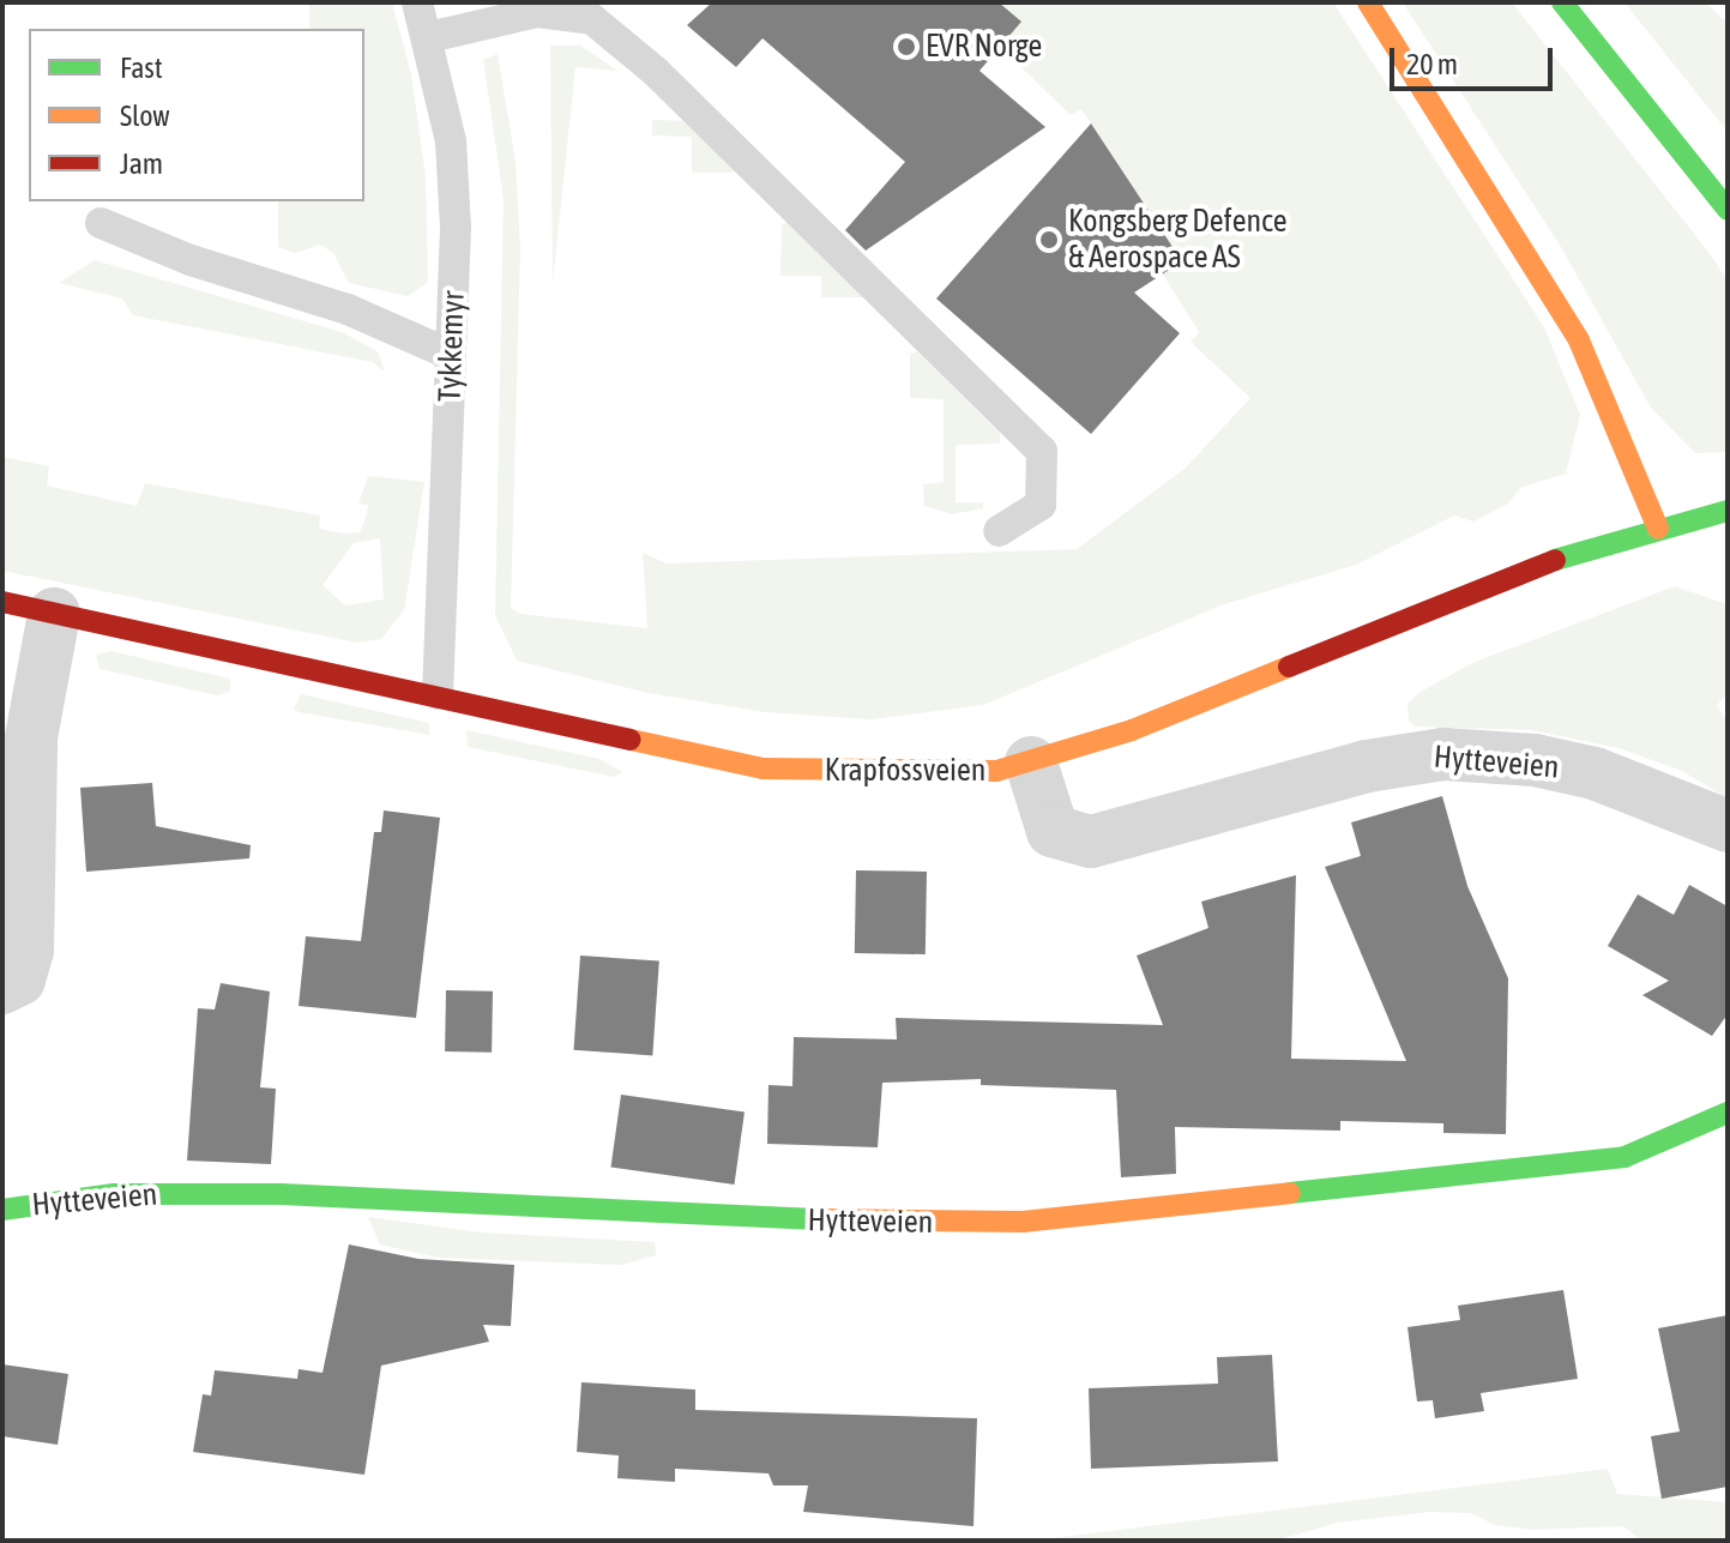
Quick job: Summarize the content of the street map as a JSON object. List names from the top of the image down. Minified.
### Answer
{"streets":{"main road":["Hytteveien","Krapfossveien"],"lane":["Tykkemyr"]},"crossings":[["Tykkemyr","Krapfossveien"],["Hytteveien","Krapfossveien"]],"places":["EVR Norge","Kongsberg Defence & Aerospace AS"],"legend":["Fast","Slow","Jam"],"scale_bar":"20 m"}
